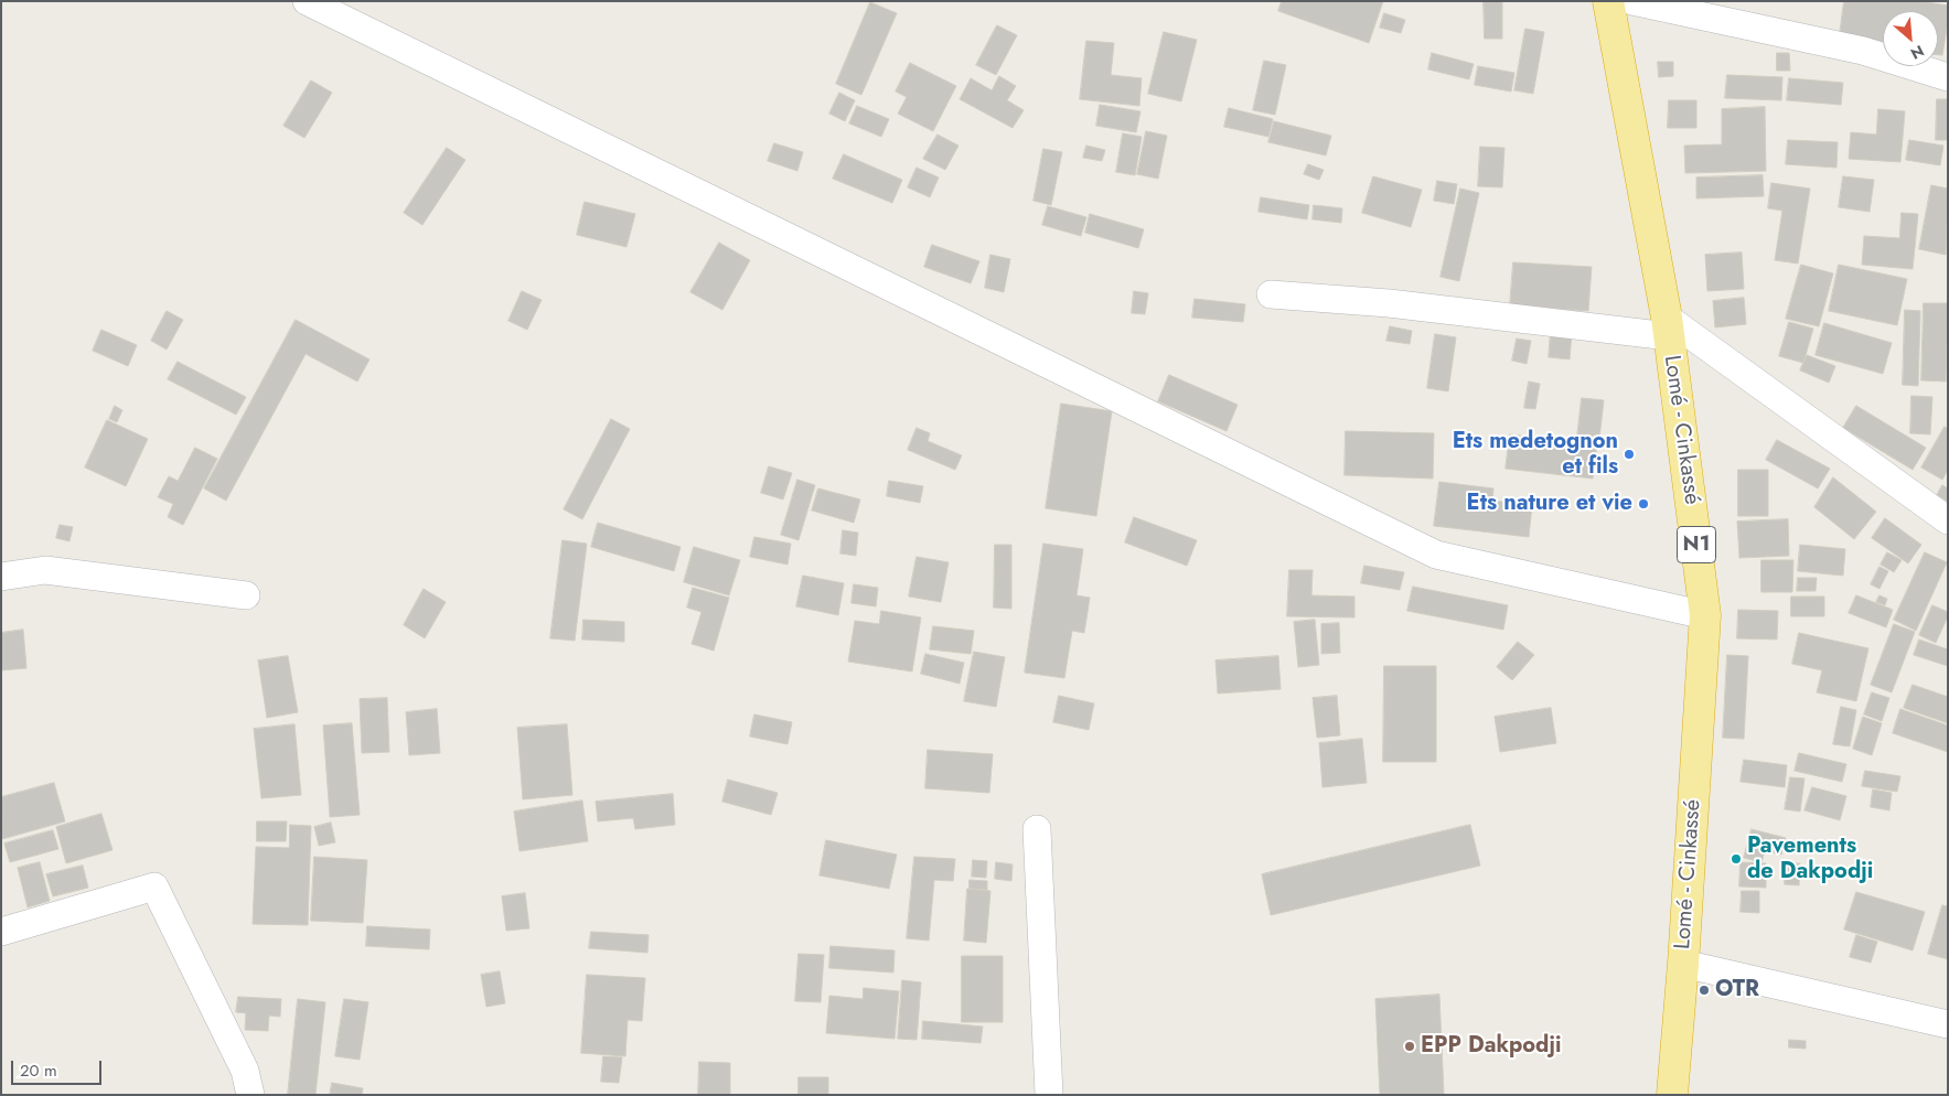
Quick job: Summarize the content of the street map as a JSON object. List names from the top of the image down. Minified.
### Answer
{"streets":{"highway":["Lomé - Cinkassé","N1"]},"places":["Ets medetognon et fils","Ets nature et vie","Pavements de Dakpodji","OTR","EPP Dakpodji"],"scale_bar":"20 m","north":"bottom right"}
